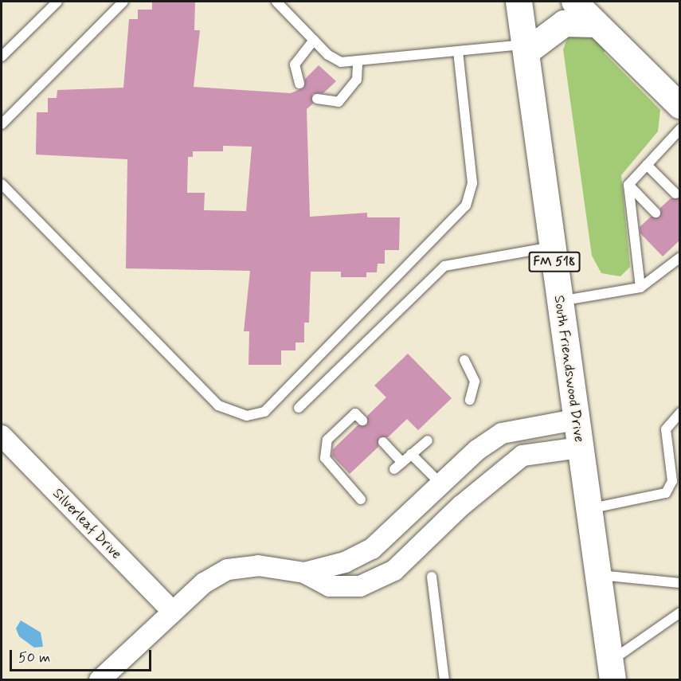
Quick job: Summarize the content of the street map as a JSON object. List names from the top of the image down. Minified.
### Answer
{"streets":{"main road":["FM 518","South Friendswood Drive"],"street":["Silverleaf Drive"]},"scale_bar":"50 m"}
